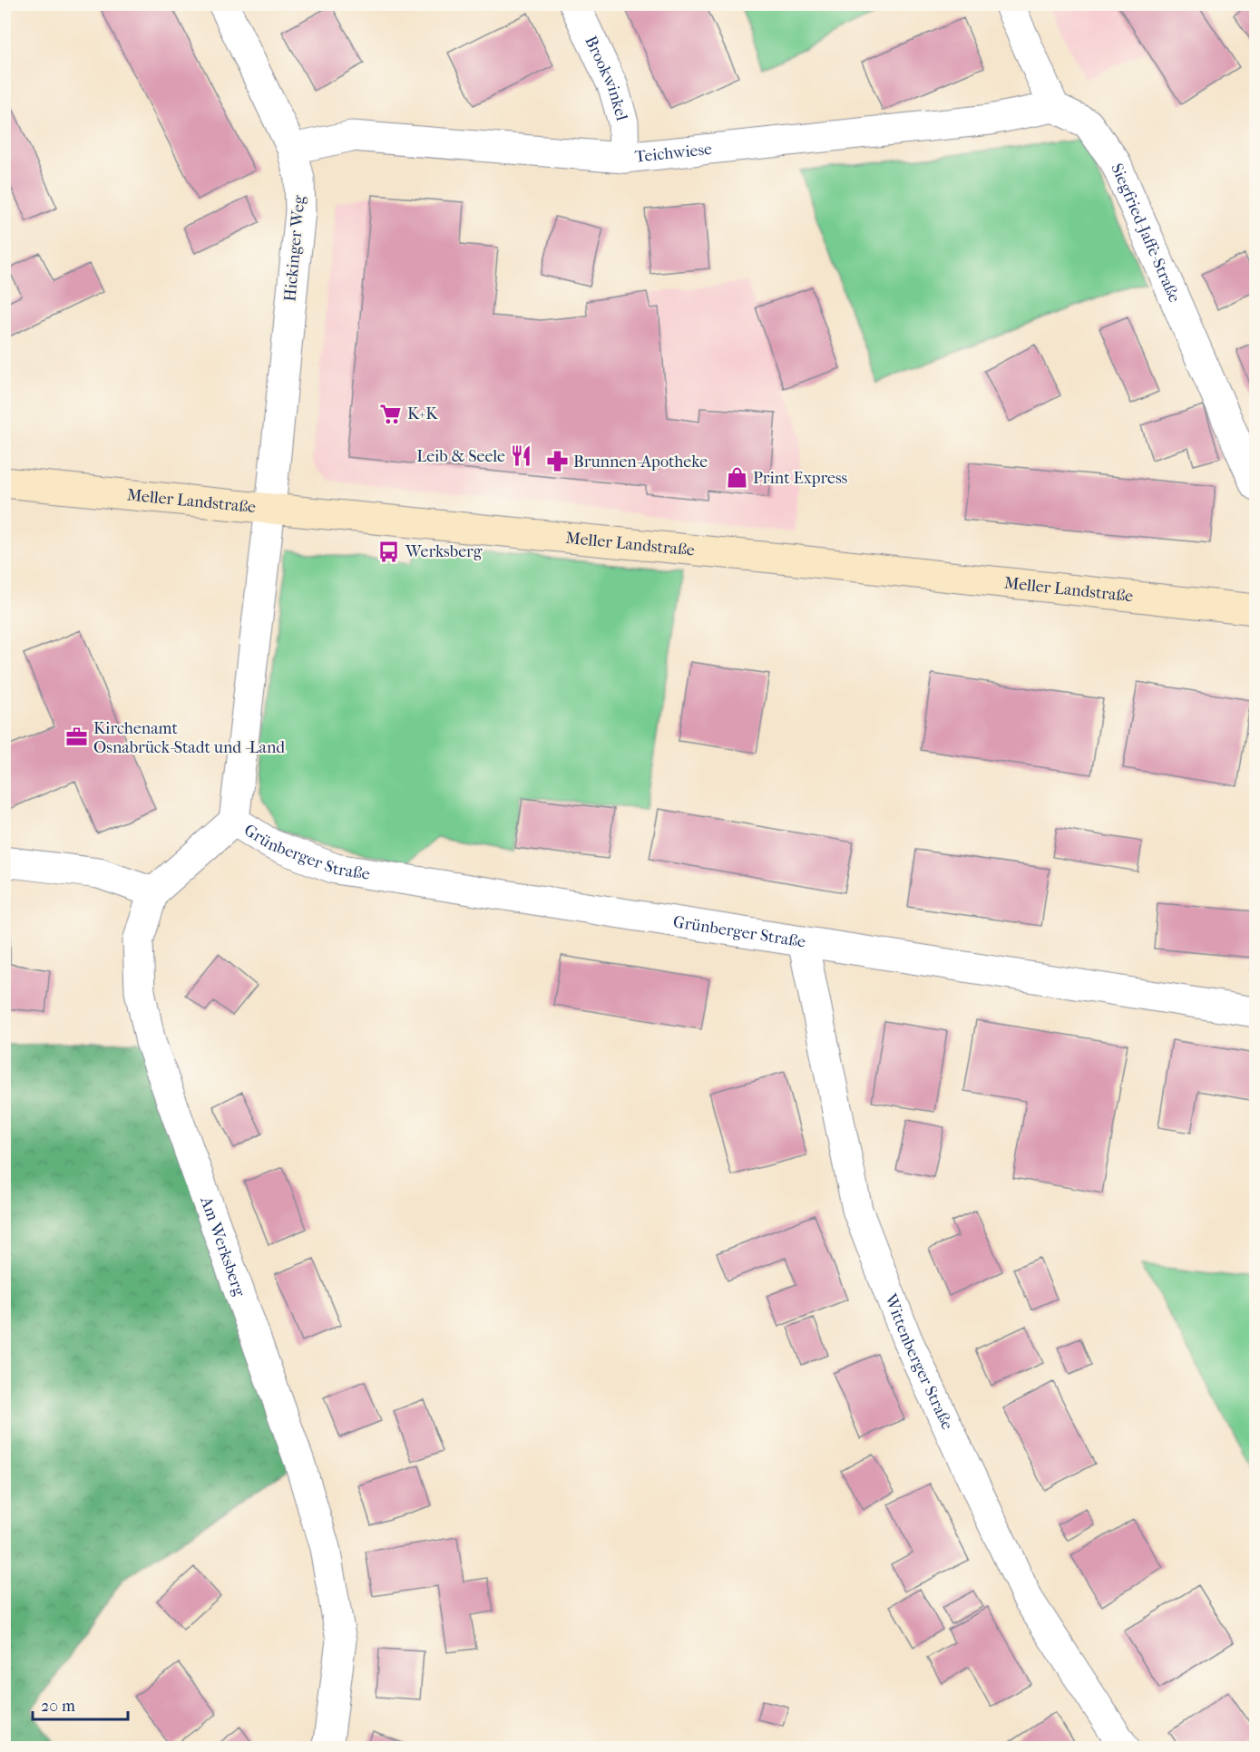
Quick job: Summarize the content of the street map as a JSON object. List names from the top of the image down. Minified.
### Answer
{"streets":{"street":["Brookwinkel","Teichwiese","Siegfried-Jaffe-Straße","Hickinger Weg","Meller Landstraße","Grünberger Straße","Am Werksberg","Wittenberger Straße"]},"crossings":[["Brookwinkel","Teichwiese"],["Teichwiese","Siegfried-Jaffe-Straße"],["Teichwiese","Hickinger Weg"],["Hickinger Weg","Meller Landstraße"],["Hickinger Weg","Grünberger Straße"],["Meller Landstraße","Grünberger Straße"],["Grünberger Straße","Am Werksberg"],["Grünberger Straße","Wittenberger Straße"]],"places":{"supermarket":["K+K"],"restaurant":["Leib & Seele"],"pharmacy":["Brunnen-Apotheke"],"shop":["Print Express"],"bus stop":["Werksberg"],"office":["Kirchenamt Osnabrück-Stadt und -Land"]},"scale_bar":"20 m"}
